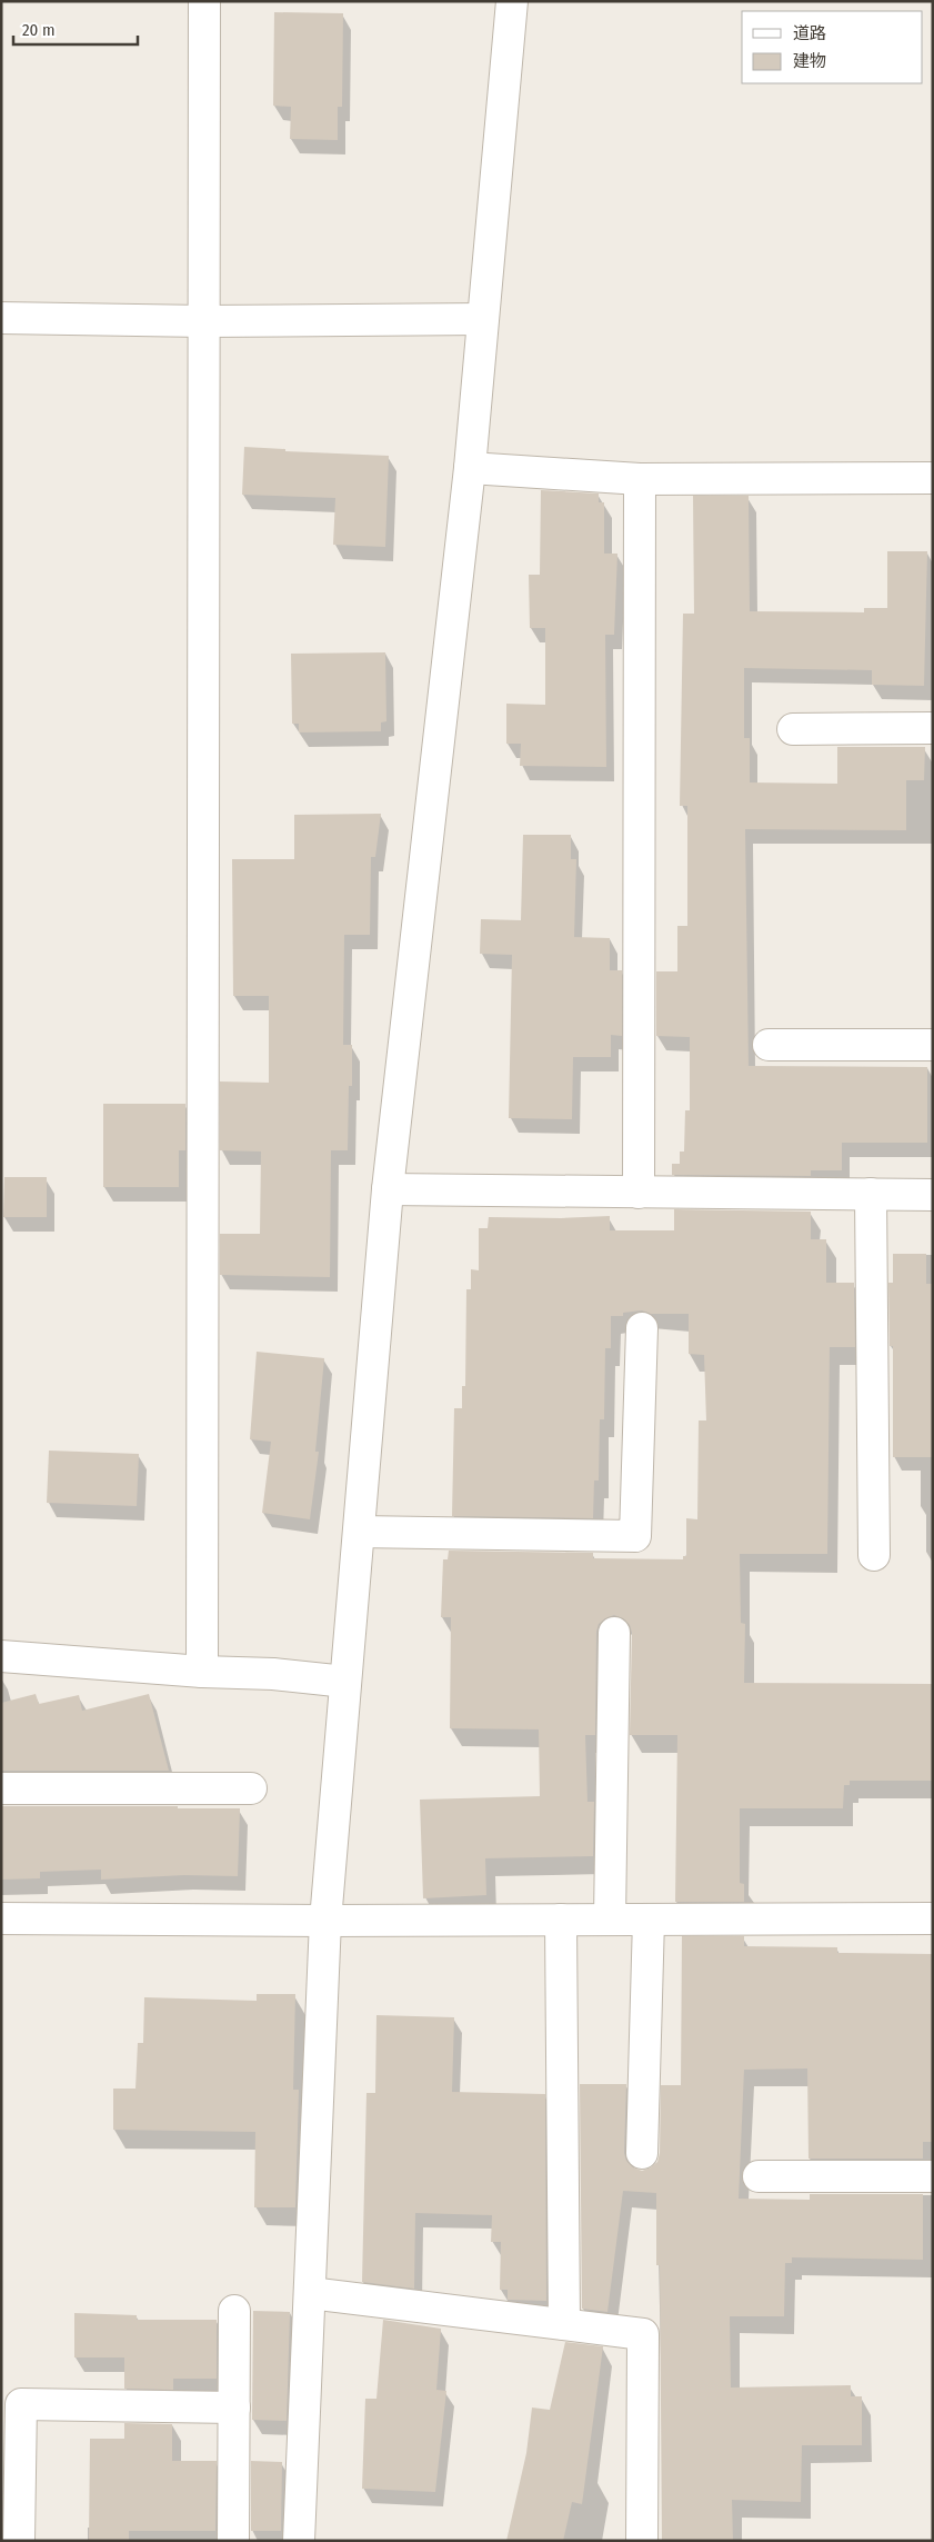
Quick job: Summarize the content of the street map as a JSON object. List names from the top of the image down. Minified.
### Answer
{"legend":["道路","建物"],"scale_bar":"20 m"}
